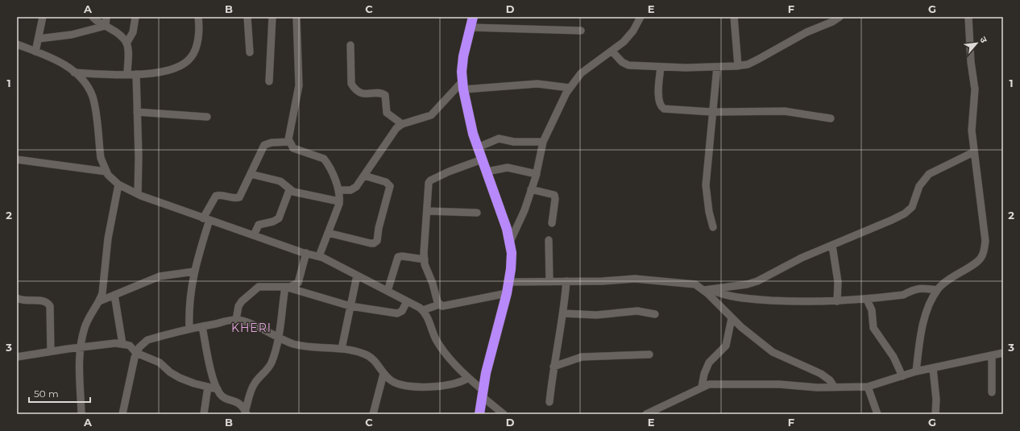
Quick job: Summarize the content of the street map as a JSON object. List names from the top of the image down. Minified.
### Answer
{"districts":["KHERI"],"scale_bar":"50 m","north":"top right","grid":{"columns":["A","B","C","D","E","F","G"],"rows":["1","2","3"]}}
